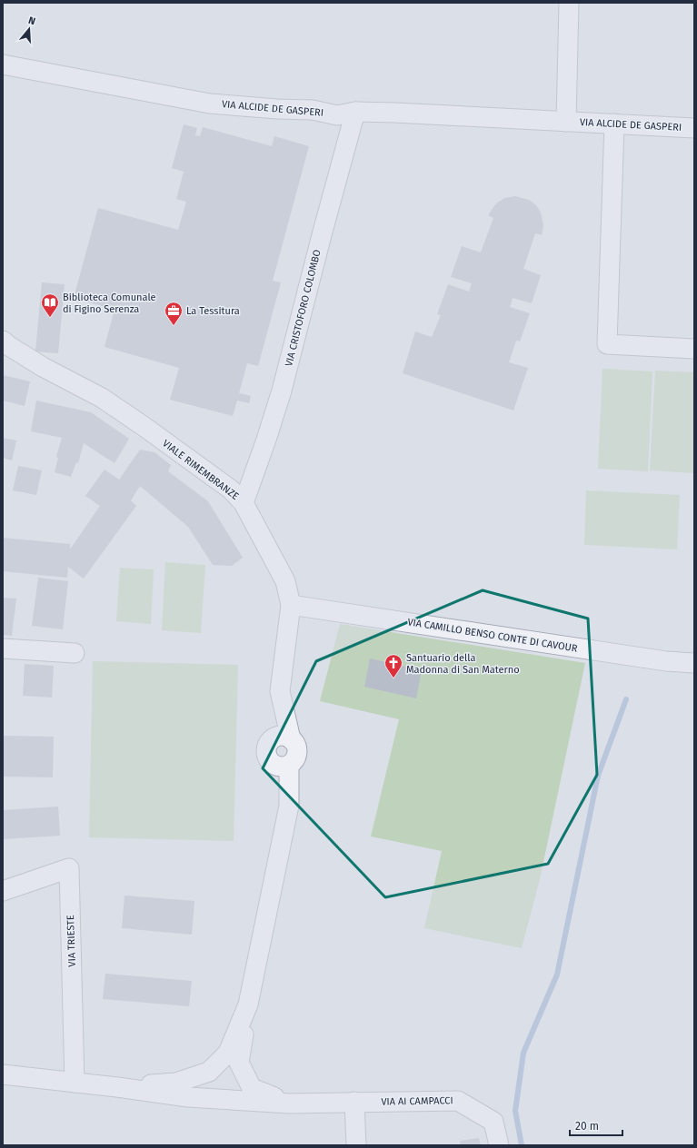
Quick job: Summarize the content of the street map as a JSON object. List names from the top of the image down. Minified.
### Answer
{"streets":{"street":["VIA ALCIDE DE GASPERI","VIA CRISTOFORO COLOMBO","VIALE RIMEMBRANZE","VIA CAMILLO BENSO CONTE DI CAVOUR","VIA TRIESTE","VIA AI CAMPACCI"]},"crossings":[["VIA ALCIDE DE GASPERI","VIA CRISTOFORO COLOMBO"],["VIA CRISTOFORO COLOMBO","VIALE RIMEMBRANZE"],["VIALE RIMEMBRANZE","VIA CAMILLO BENSO CONTE DI CAVOUR"]],"places":{"library":["Biblioteca Comunale di Figino Serenza"],"office":["La Tessitura"],"church":["Santuario della Madonna di San Materno"]},"scale_bar":"20 m","north":"top"}
